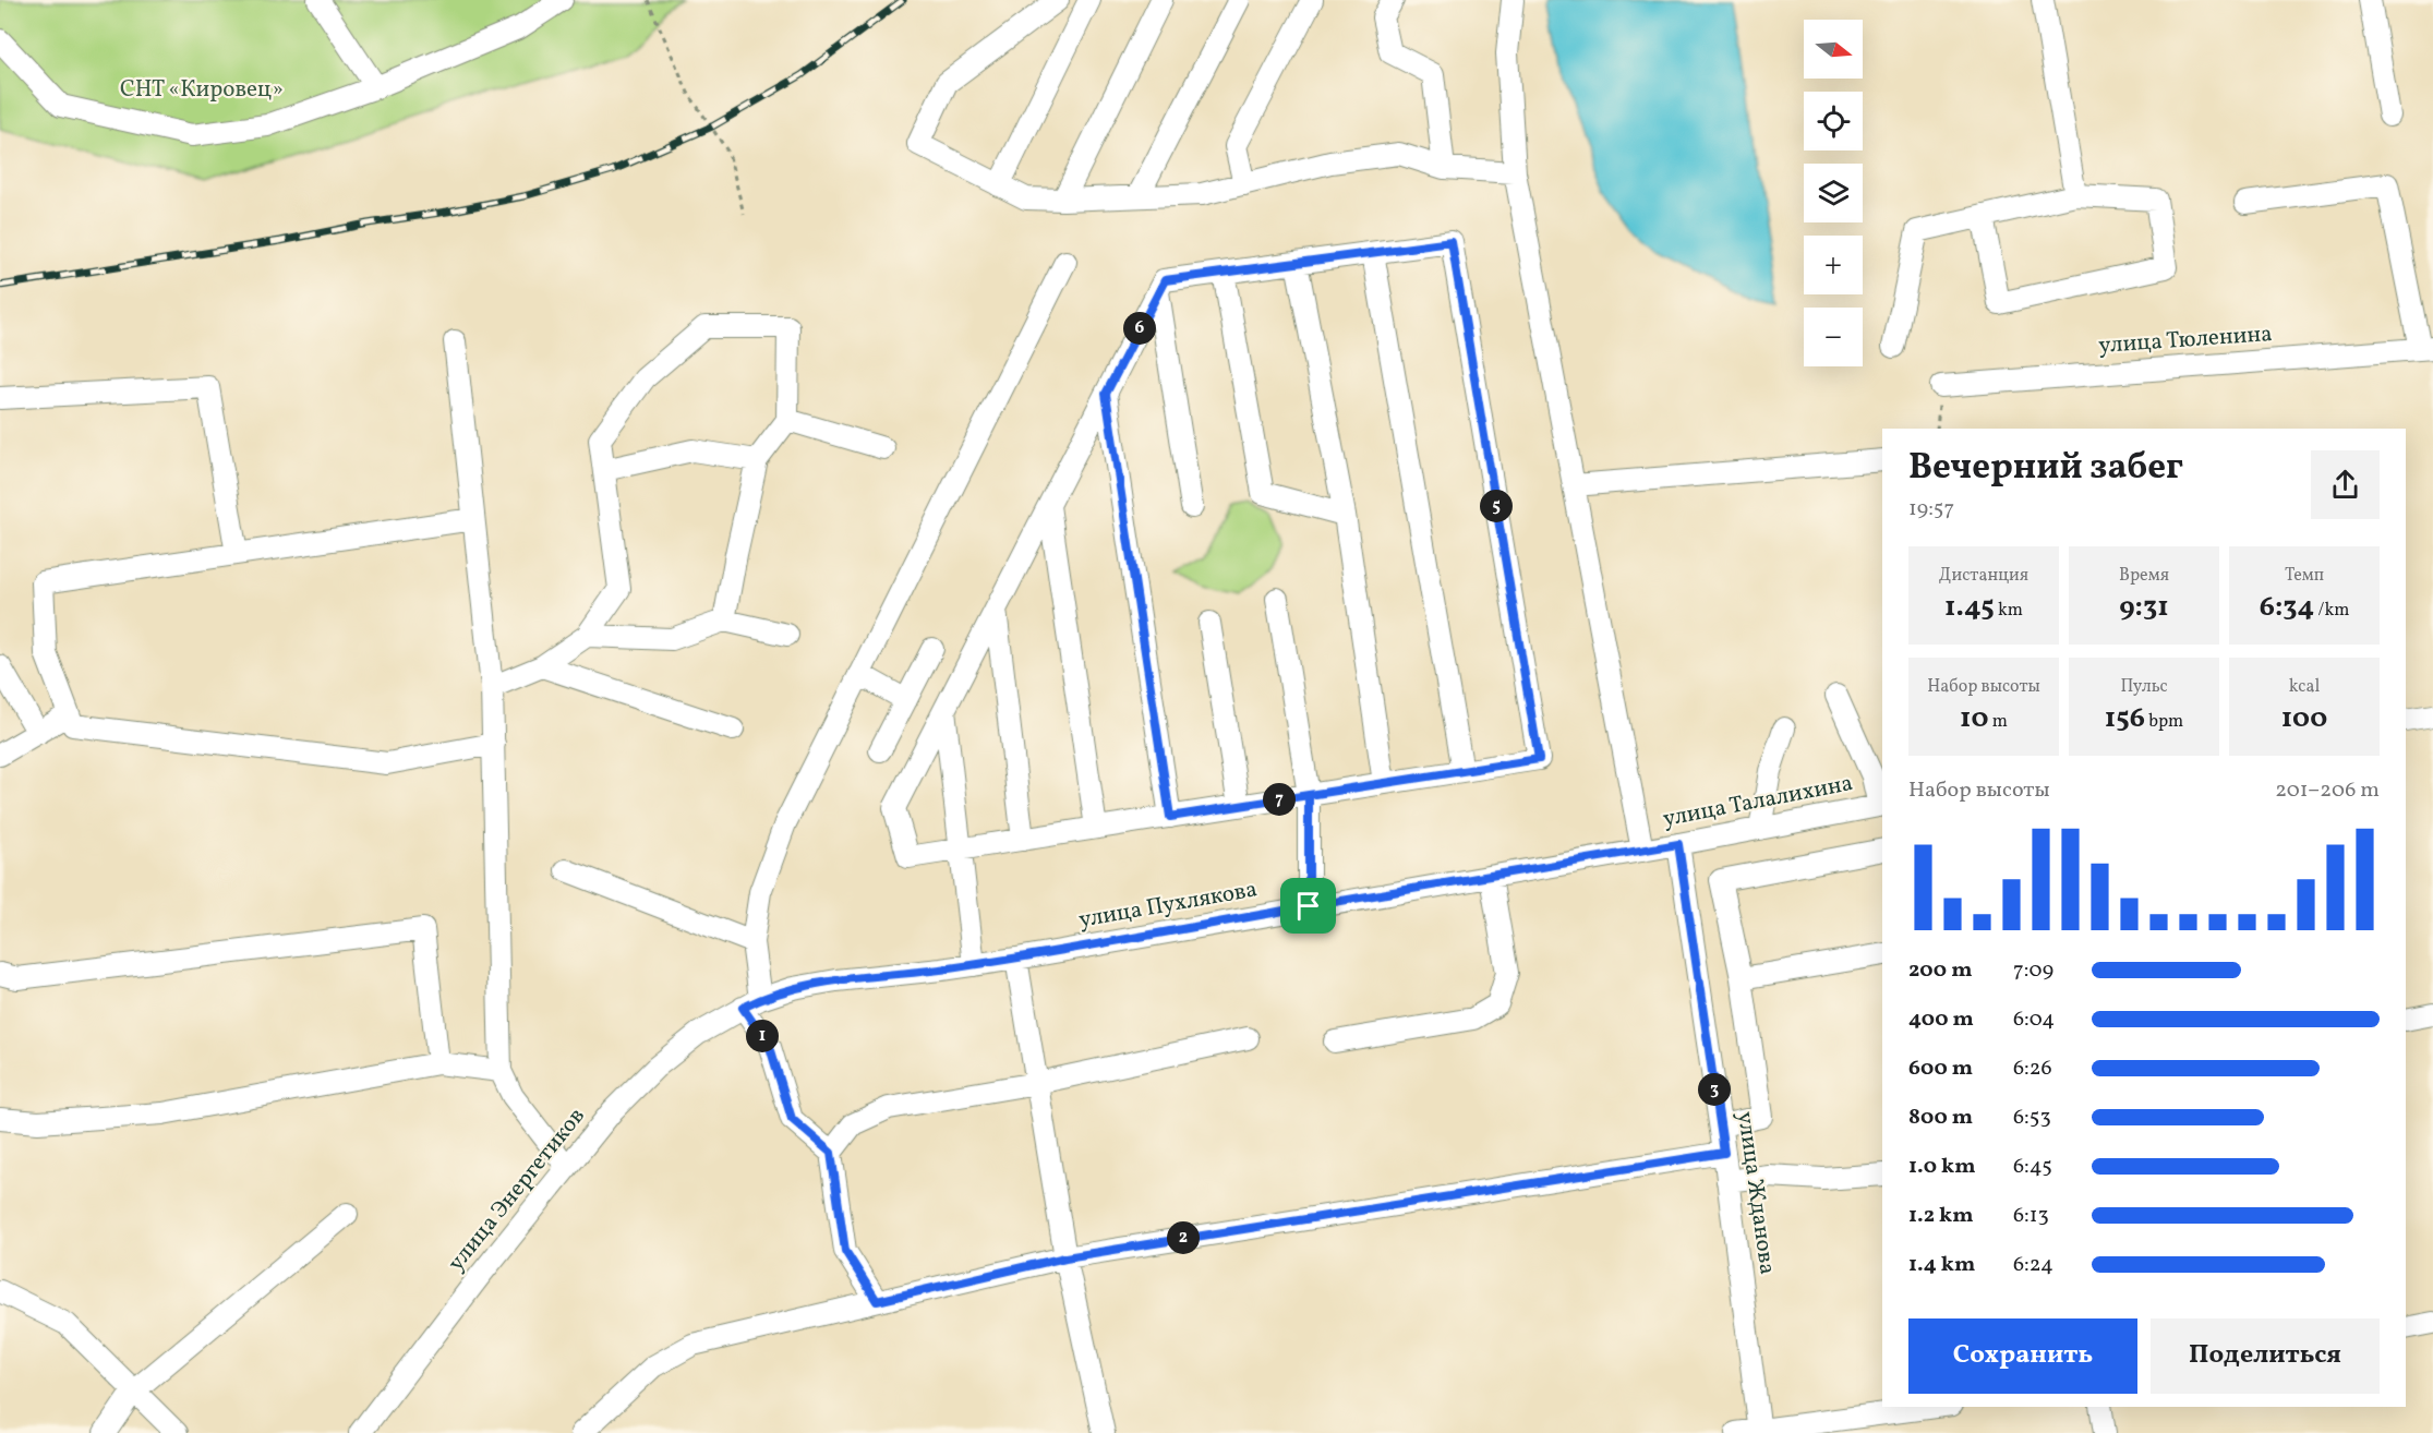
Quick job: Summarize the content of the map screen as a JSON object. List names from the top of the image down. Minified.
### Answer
{"streets":{"street":["улица Тюленина","улица Талалихина","улица Пухлякова","улица Энергетиков","улица Жданова"]},"crossings":[["улица Талалихина","улица Пухлякова"],["улица Талалихина","улица Жданова"],["улица Пухлякова","улица Энергетиков"]],"parks":["СНТ «Кировец»"],"north":"right","page":{"map_buttons":["+","−"],"pins":["6","5","7","1","3","2"],"heading":["Вечерний забег","19:57"],"stats":[["Дистанция","1.45 km"],["Время","9:31"],["Темп","6:34 /km"],["Набор высоты","10 m"],["Пульс","156 bpm"],["kcal","100"]],"chart":["Набор высоты","201–206 m"],"list":[{"name":"200 m","note":"7:09"},{"name":"400 m","note":"6:04"},{"name":"600 m","note":"6:26"},{"name":"800 m","note":"6:53"},{"name":"1.0 km","note":"6:45"},{"name":"1.2 km","note":"6:13"},{"name":"1.4 km","note":"6:24"}],"buttons":["Сохранить","Поделиться"]}}
